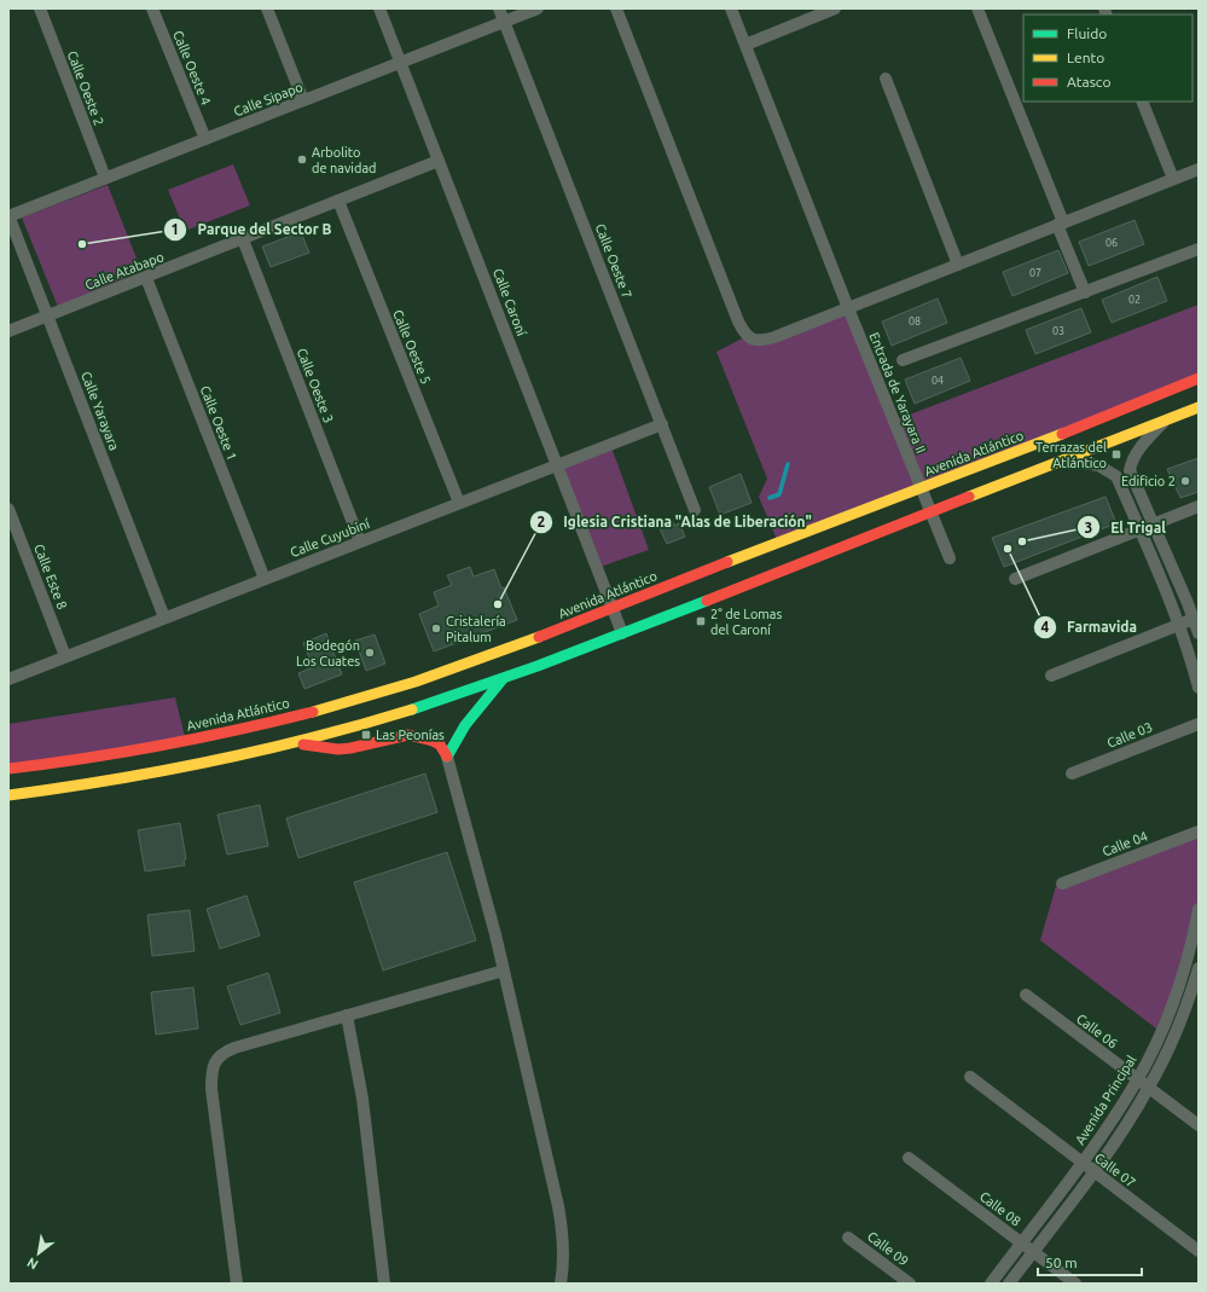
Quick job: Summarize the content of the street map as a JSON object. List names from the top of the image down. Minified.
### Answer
{"streets":{"main road":["Avenida Atlántico"],"street":["Calle Oeste 4","Calle Oeste 2","Calle Sipapo","Calle Oeste 7","Calle Atabapo","Calle Caroní","Calle Oeste 5","Calle Oeste 3","Entrada de Yarayara II","Calle Yarayara","Calle Oeste 1","Calle Cuyubiní","Calle Este 8","Calle 03","Calle 04","Calle 06","Avenida Principal","Calle 07","Calle 08","Calle 09"]},"crossings":[["Calle Oeste 4","Calle Sipapo"],["Calle Oeste 2","Calle Sipapo"],["Calle Sipapo","Calle Oeste 7"],["Calle Sipapo","Calle Caroní"],["Calle Sipapo","Calle Yarayara"],["Calle Oeste 7","Calle Cuyubiní"],["Calle Atabapo","Calle Caroní"],["Calle Atabapo","Calle Oeste 5"],["Calle Atabapo","Calle Oeste 3"],["Calle Atabapo","Calle Yarayara"],["Calle Atabapo","Calle Oeste 1"],["Calle Caroní","Avenida Atlántico"],["Calle Caroní","Calle Cuyubiní"],["Calle Oeste 5","Calle Cuyubiní"],["Calle Oeste 3","Calle Cuyubiní"],["Entrada de Yarayara II","Avenida Atlántico"],["Calle Yarayara","Calle Cuyubiní"],["Calle Oeste 1","Calle Cuyubiní"],["Calle Cuyubiní","Calle Este 8"],["Calle 06","Avenida Principal"],["Avenida Principal","Calle 07"],["Avenida Principal","Calle 08"]],"places":{"other":["Arbolito de navidad","Parque del Sector B","Edificio 2","El Trigal","Farmavida","Iglesia Cristiana \"Alas de Liberación\"","Cristalería Pitalum","Bodegón Los Cuates"],"transit":["Terrazas del Atlántico","2° de Lomas del Caroní","Las Peonías"]},"house_numbers":["06","07","02","08","03","04"],"legend":["Fluido","Lento","Atasco"],"scale_bar":"50 m","north":"bottom left"}
